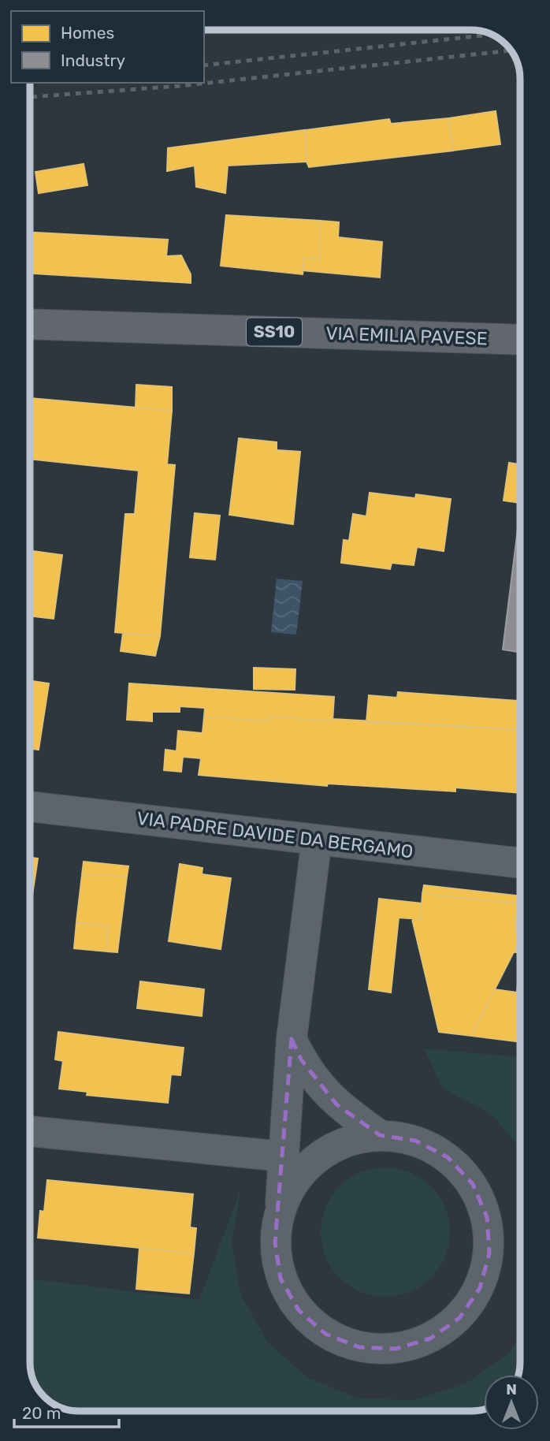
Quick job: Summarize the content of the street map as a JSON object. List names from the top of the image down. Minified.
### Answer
{"streets":{"main road":["SS10","VIA EMILIA PAVESE"],"street":["VIA PADRE DAVIDE DA BERGAMO"]},"legend":["Homes","Industry"],"scale_bar":"20 m","north":"top"}
